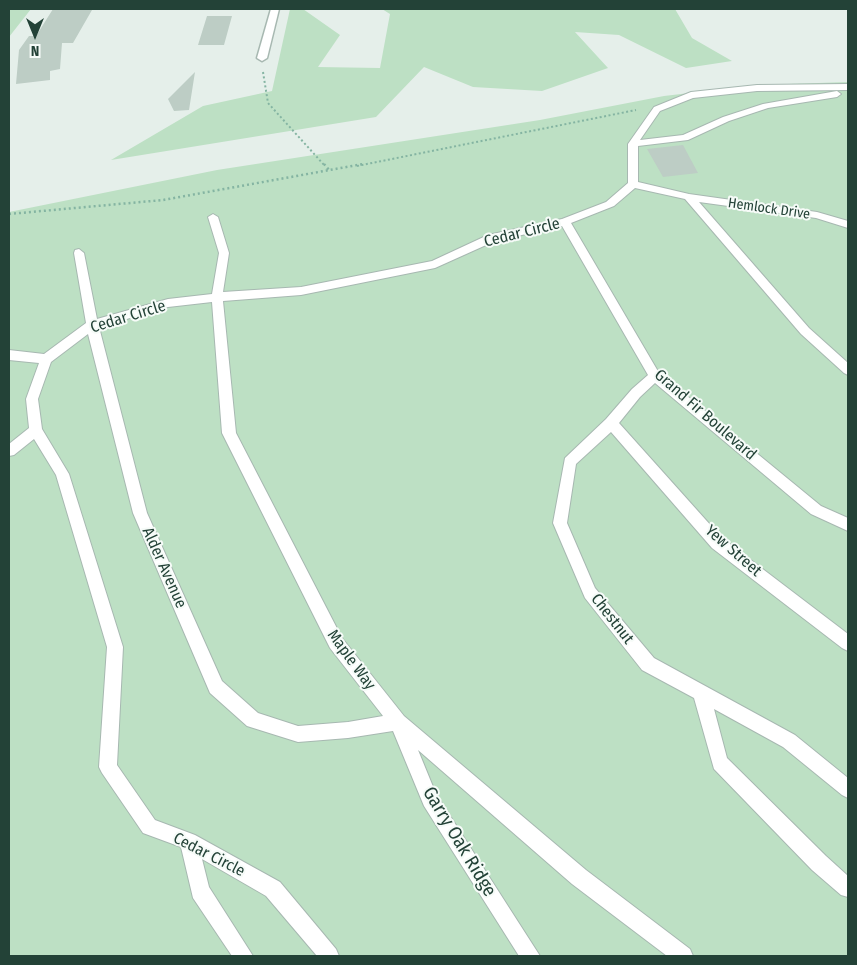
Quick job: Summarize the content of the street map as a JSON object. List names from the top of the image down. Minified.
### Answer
{"streets":{"lane":["Hemlock Drive","Cedar Circle","Grand Fir Boulevard","Yew Street","Alder Avenue","Chestnut","Maple Way","Garry Oak Ridge"]},"crossings":[["Cedar Circle","Grand Fir Boulevard"],["Cedar Circle","Alder Avenue"],["Cedar Circle","Maple Way"],["Grand Fir Boulevard","Chestnut"],["Yew Street","Chestnut"],["Alder Avenue","Maple Way"],["Alder Avenue","Garry Oak Ridge"],["Maple Way","Garry Oak Ridge"]],"north":"bottom"}
